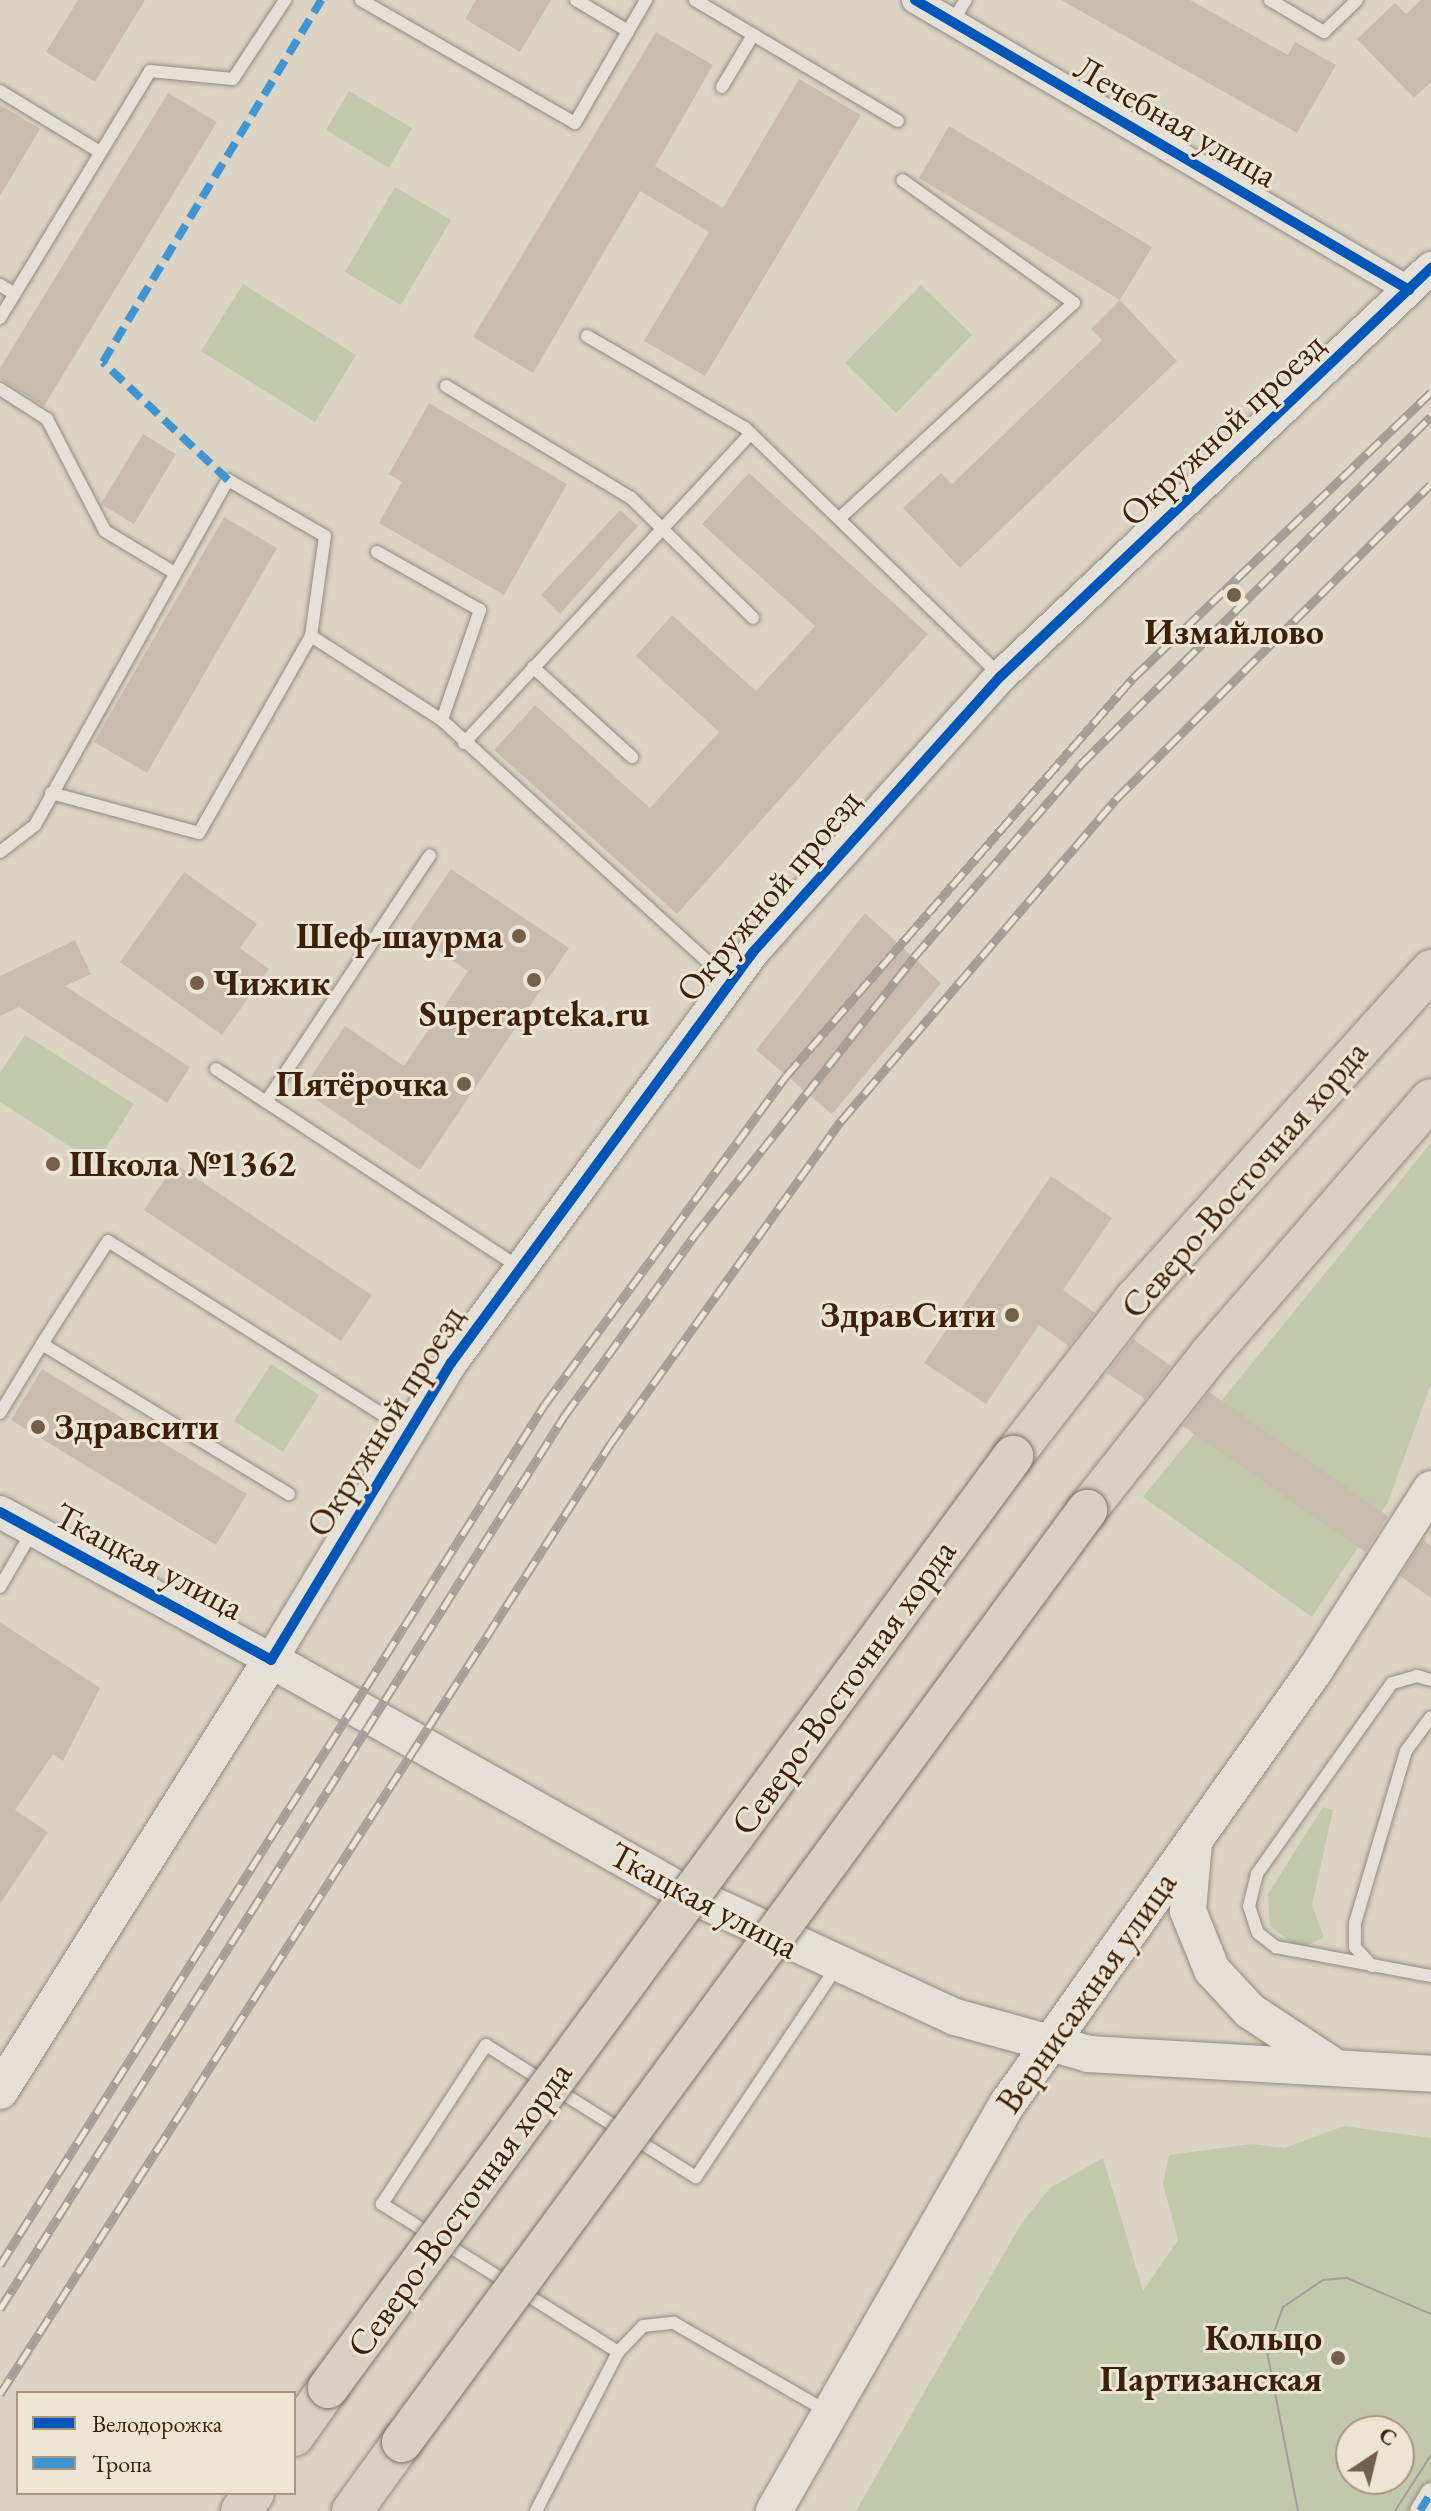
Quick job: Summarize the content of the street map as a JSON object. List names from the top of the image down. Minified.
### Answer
{"streets":{"main road":["Окружной проезд","Северо-Восточная хорда","Ткацкая улица","Вернисажная улица"],"street":["Лечебная улица"]},"crossings":[["Лечебная улица","Окружной проезд"],["Окружной проезд","Ткацкая улица"],["Ткацкая улица","Вернисажная улица"]],"places":["Измайлово","Шеф-шаурма","Superapteka.ru","Чижик","Пятёрочка","Школа №1362","ЗдравСити","Здравсити","Кольцо Партизанская"],"legend":["Велодорожка","Тропа"],"north":"top right"}
